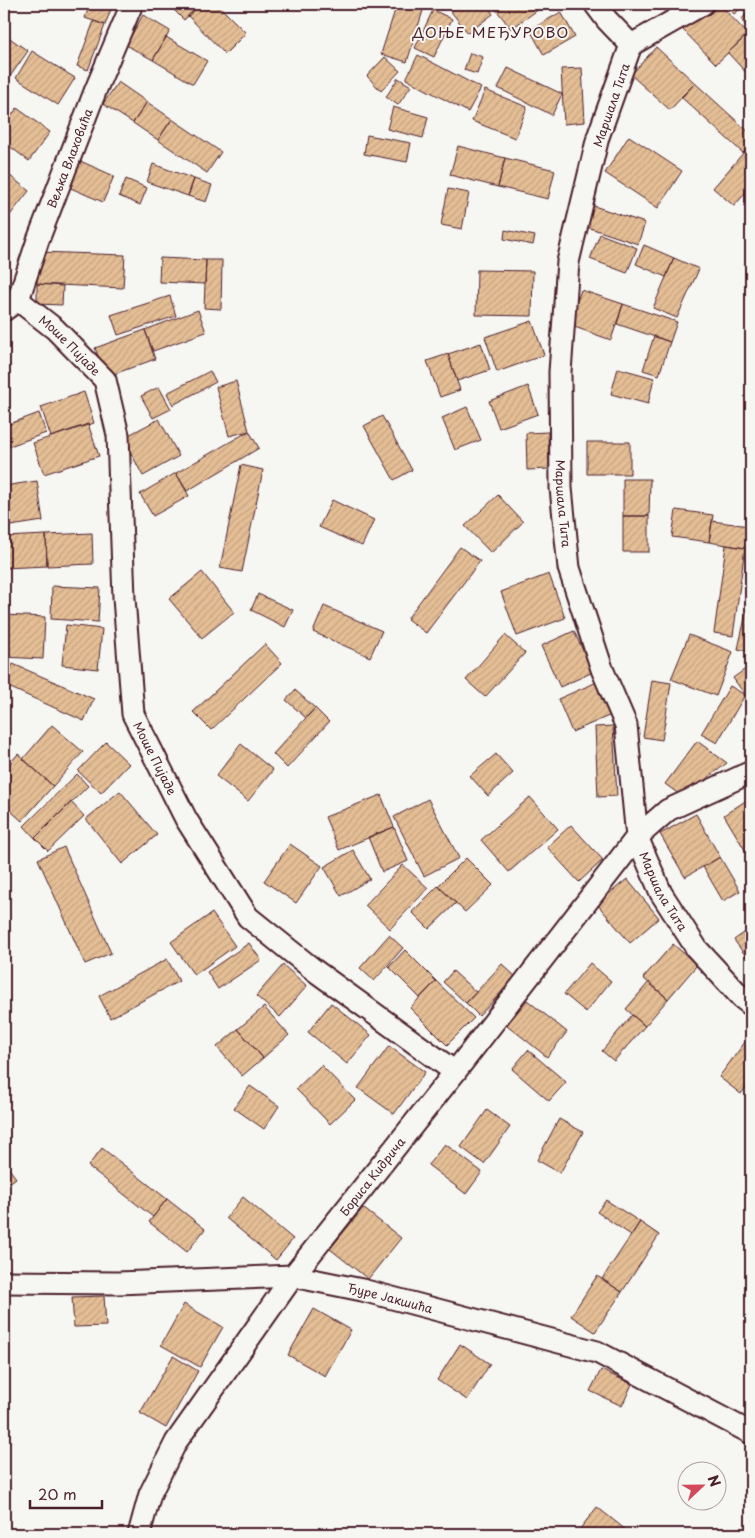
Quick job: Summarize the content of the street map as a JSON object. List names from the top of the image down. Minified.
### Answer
{"streets":{"street":["Маршала Тита","Вељка Влаховића","Моше Пијаде","Бориса Кидрича","Ђуре Јакшића"]},"crossings":[["Маршала Тита","Бориса Кидрича"],["Вељка Влаховића","Моше Пијаде"],["Моше Пијаде","Бориса Кидрича"],["Бориса Кидрича","Ђуре Јакшића"]],"districts":["ДОЊЕ МЕЂУРОВО"],"scale_bar":"20 m","north":"right"}
